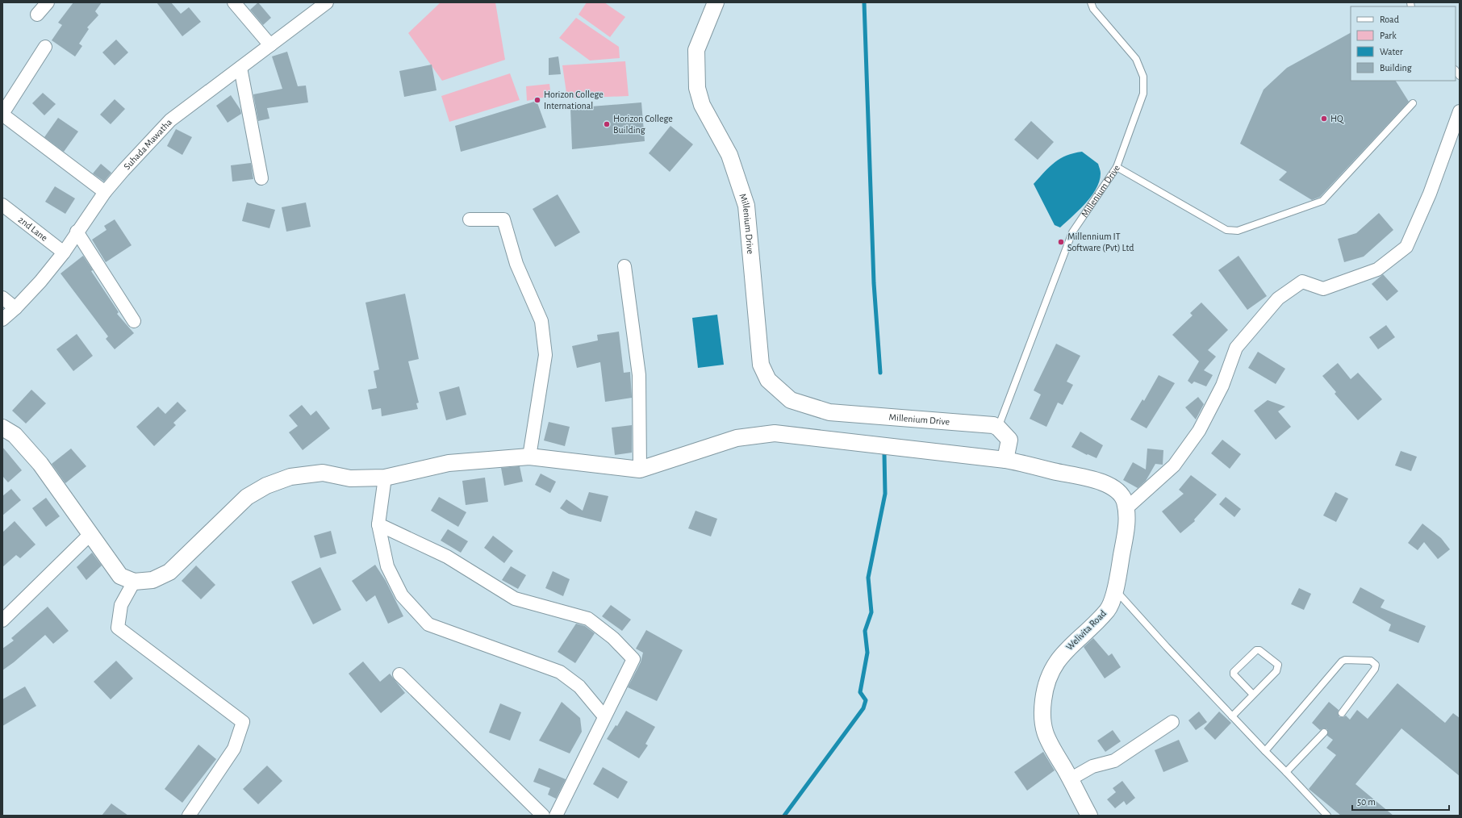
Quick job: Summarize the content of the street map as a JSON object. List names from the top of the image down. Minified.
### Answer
{"streets":{"street":["Suhada Mawatha","Millenium Drive","2nd Lane","Welivita Road"]},"crossings":[["Suhada Mawatha","2nd Lane"]],"places":["Horizon College International","HQ","Horizon College Building","Millennium IT Software (Pvt) Ltd"],"legend":["Road","Park","Water","Building"],"scale_bar":"50 m"}
